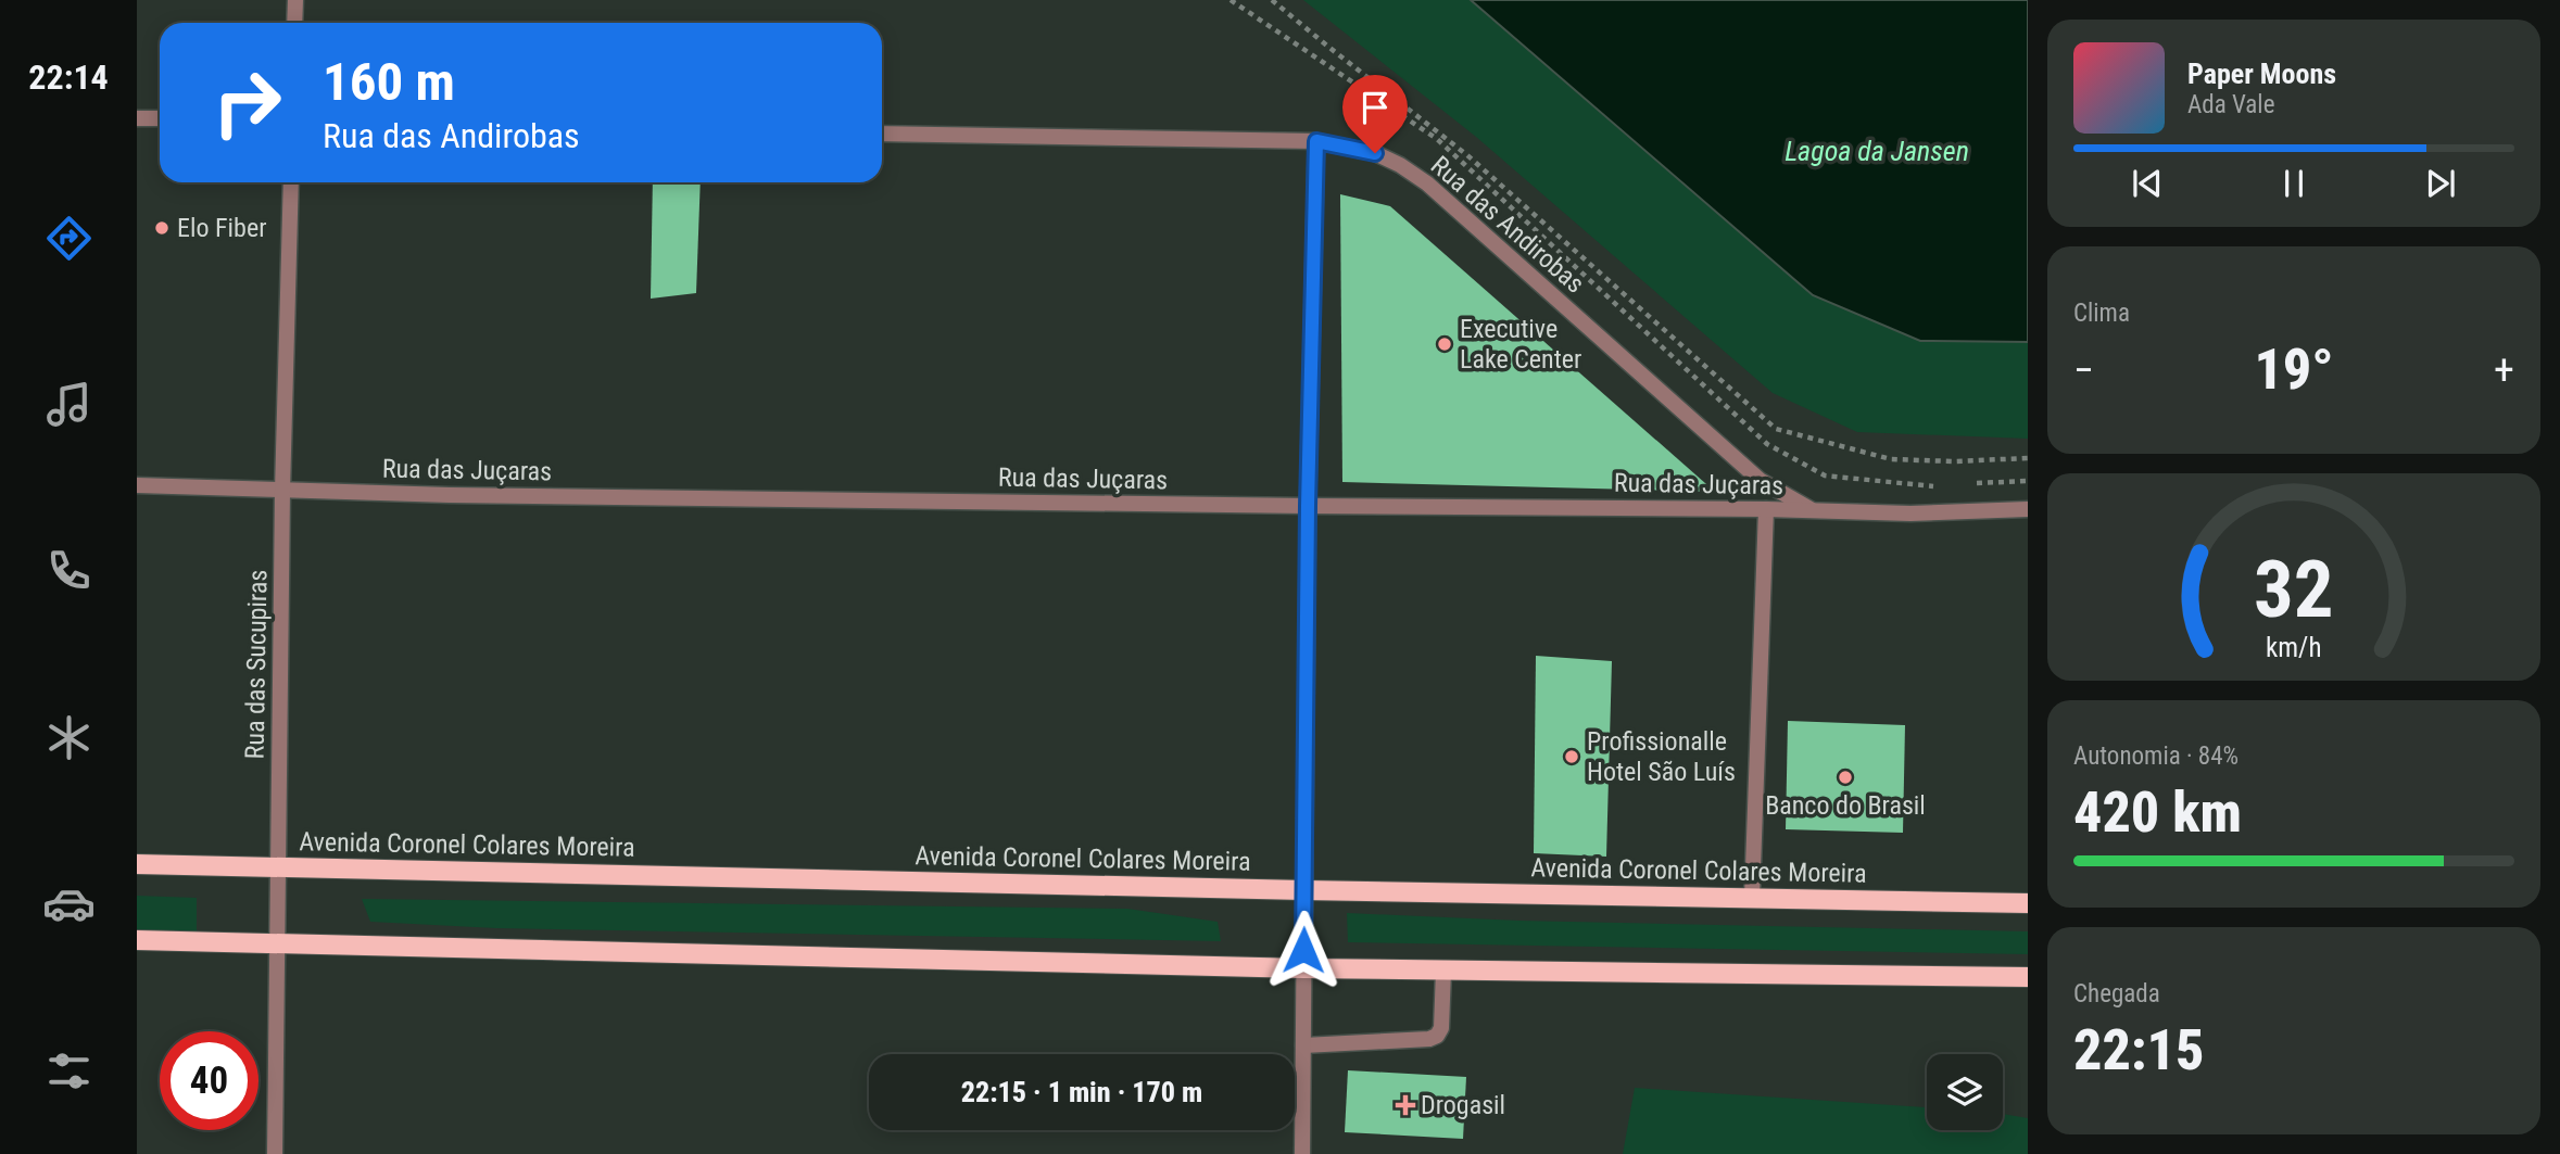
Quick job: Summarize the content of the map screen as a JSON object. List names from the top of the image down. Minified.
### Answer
{"streets":{"main road":["Avenida Coronel Colares Moreira"],"street":["Rua das Andirobas","Rua das Juçaras","Rua das Sucupiras"]},"crossings":[["Rua das Andirobas","Rua das Juçaras"],["Rua das Juçaras","Rua das Sucupiras"],["Rua das Sucupiras","Avenida Coronel Colares Moreira"]],"water":["Lagoa da Jansen"],"places":{"other":["Elo Fiber","Executive Lake Center","Profissionalle Hotel São Luís","Banco do Brasil"],"health":["Drogasil"]},"page":{"tabs":"22:14","turn":["160 m","Rua das Andirobas"],"song":["Paper Moons","Ada Vale"],"tile":["Clima",["Autonomia · 84%","420 km"],["Chegada","22:15"]],"heat":["−","19°","+"],"limit":"40","trip":"22:15 · 1 min · 170 m","gauge":["32","km/h"]}}
